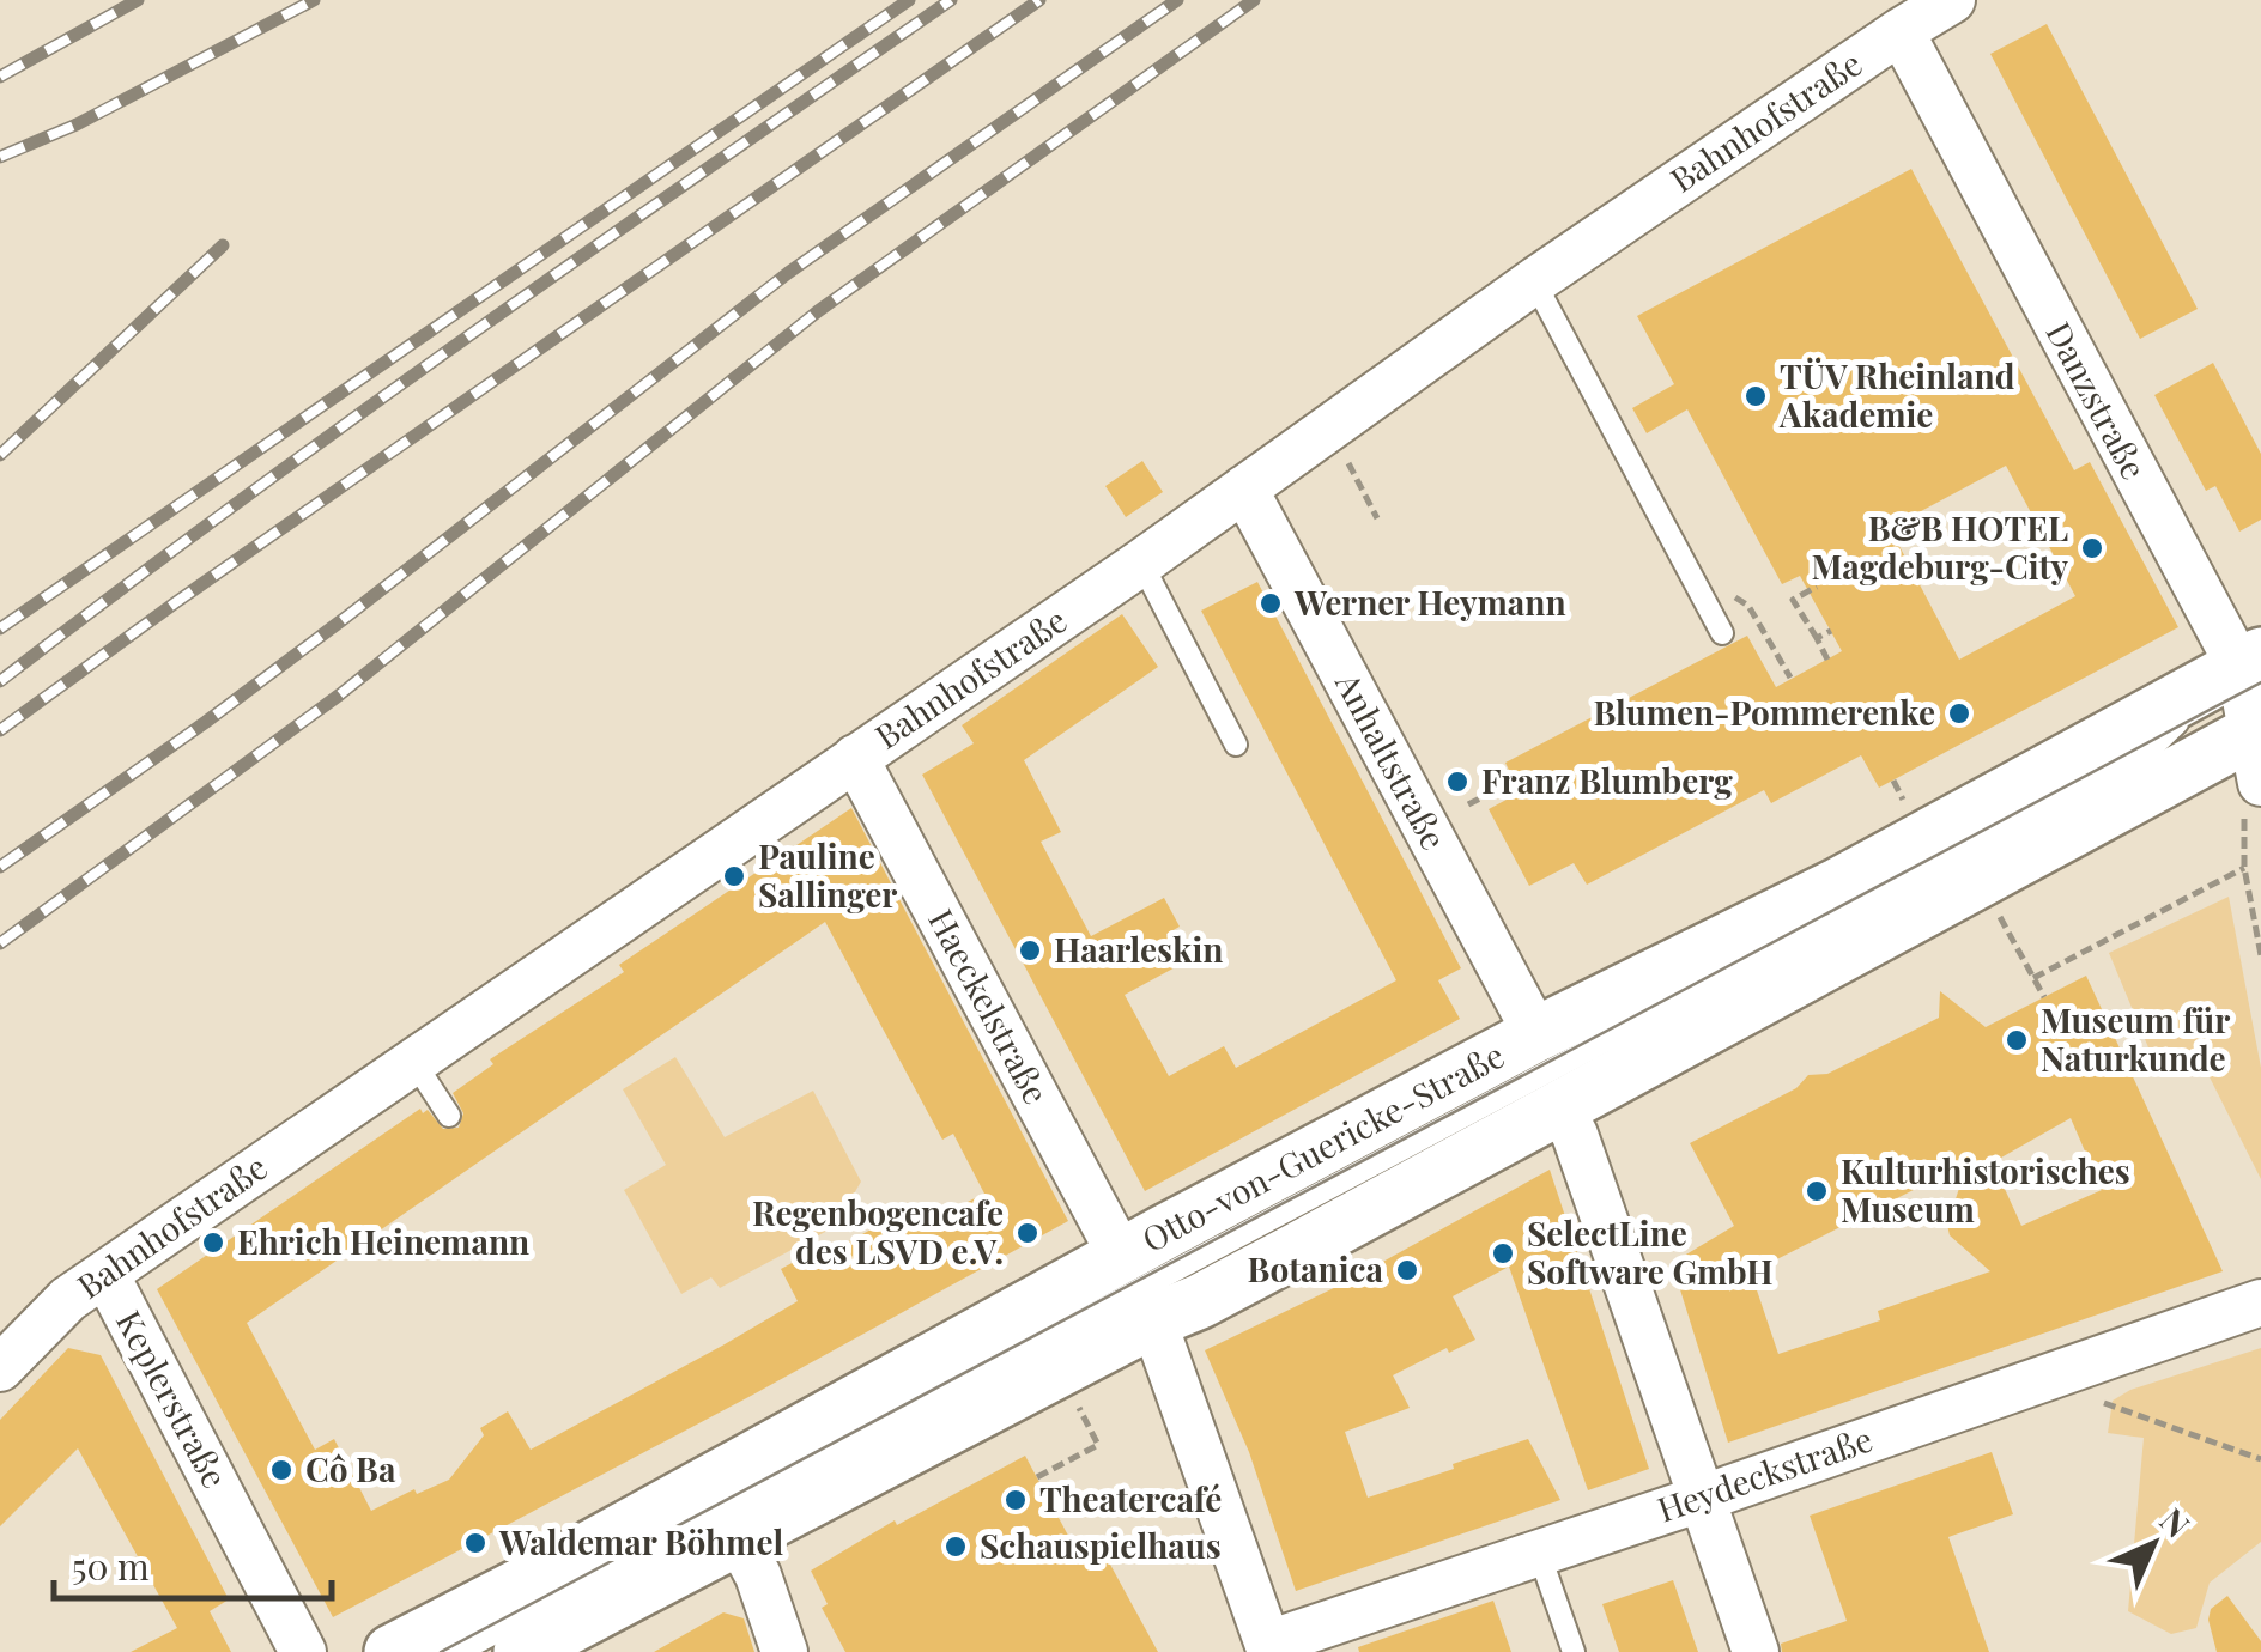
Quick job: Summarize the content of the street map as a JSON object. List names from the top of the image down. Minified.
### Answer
{"streets":{"street":["Bahnhofstraße","Danzstraße","Anhaltstraße","Haeckelstraße","Otto-von-Guericke-Straße","Keplerstraße","Heydeckstraße"]},"crossings":[["Bahnhofstraße","Danzstraße"],["Bahnhofstraße","Anhaltstraße"],["Bahnhofstraße","Haeckelstraße"],["Bahnhofstraße","Keplerstraße"],["Danzstraße","Otto-von-Guericke-Straße"],["Anhaltstraße","Otto-von-Guericke-Straße"],["Haeckelstraße","Otto-von-Guericke-Straße"]],"places":["TÜV Rheinland Akademie","B&B HOTEL Magdeburg-City","Werner Heymann","Blumen-Pommerenke","Franz Blumberg","Pauline Sallinger","Haarleskin","Museum für Naturkunde","Kulturhistorisches Museum","Regenbogencafe des LSVD e.V.","Ehrich Heinemann","SelectLine Software GmbH","Botanica","Cô Ba","Theatercafé","Waldemar Böhmel","Schauspielhaus"],"scale_bar":"50 m","north":"top right"}
